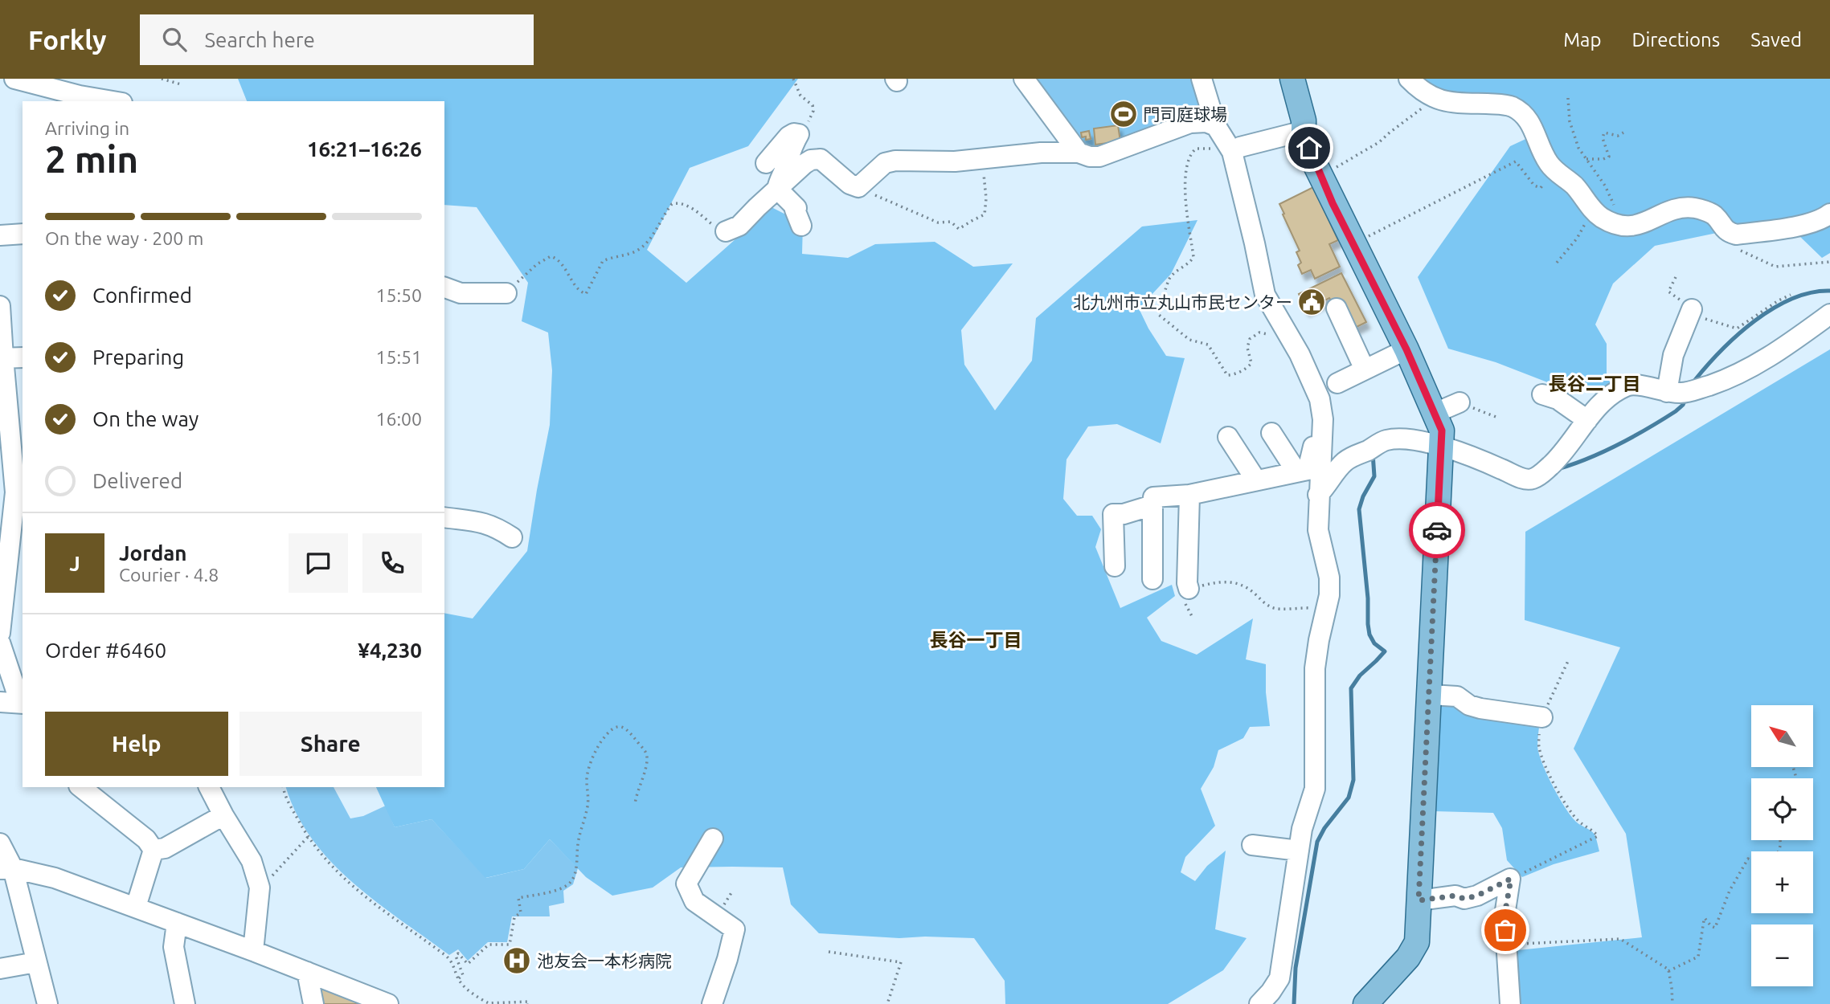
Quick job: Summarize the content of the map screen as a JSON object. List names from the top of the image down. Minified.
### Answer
{"districts":["長谷二丁目","長谷一丁目"],"places":{"sports":["門司庭球場"],"public building":["北九州市立丸山市民センター"],"hospital":["池友会一本杉病院"]},"north":"top left","page":{"header":"Forkly","search":"Search here","nav":["Map","Directions","Saved"],"heading":["2 min","Arriving in","16:21–16:26"],"panel":["Jordan","Courier · 4.8","Order #6460","¥4,230"],"bar":"On the way · 200 m","list":[["Confirmed","15:50"],["Preparing","15:51"],["On the way","16:00"],"Delivered"],"round":"J","buttons":["Help","Share"],"map_buttons":["+","−"]}}
